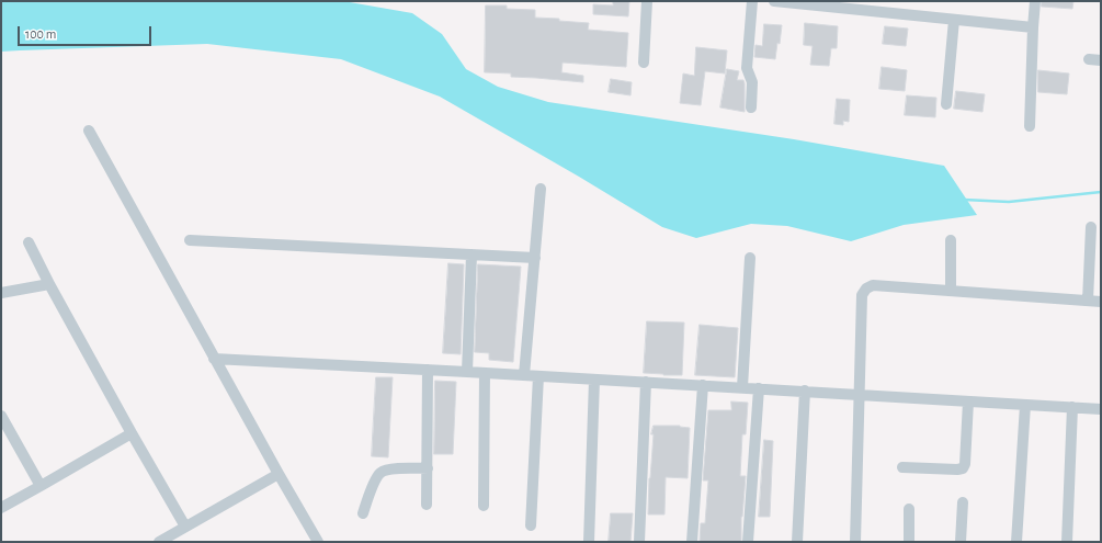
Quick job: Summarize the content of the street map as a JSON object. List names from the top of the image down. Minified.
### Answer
{"scale_bar":"100 m"}
